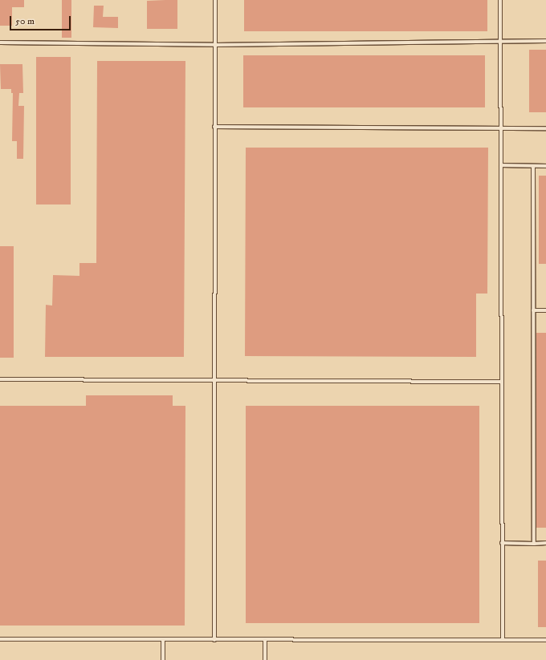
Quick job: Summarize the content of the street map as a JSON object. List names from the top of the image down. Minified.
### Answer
{"scale_bar":"50 m"}
